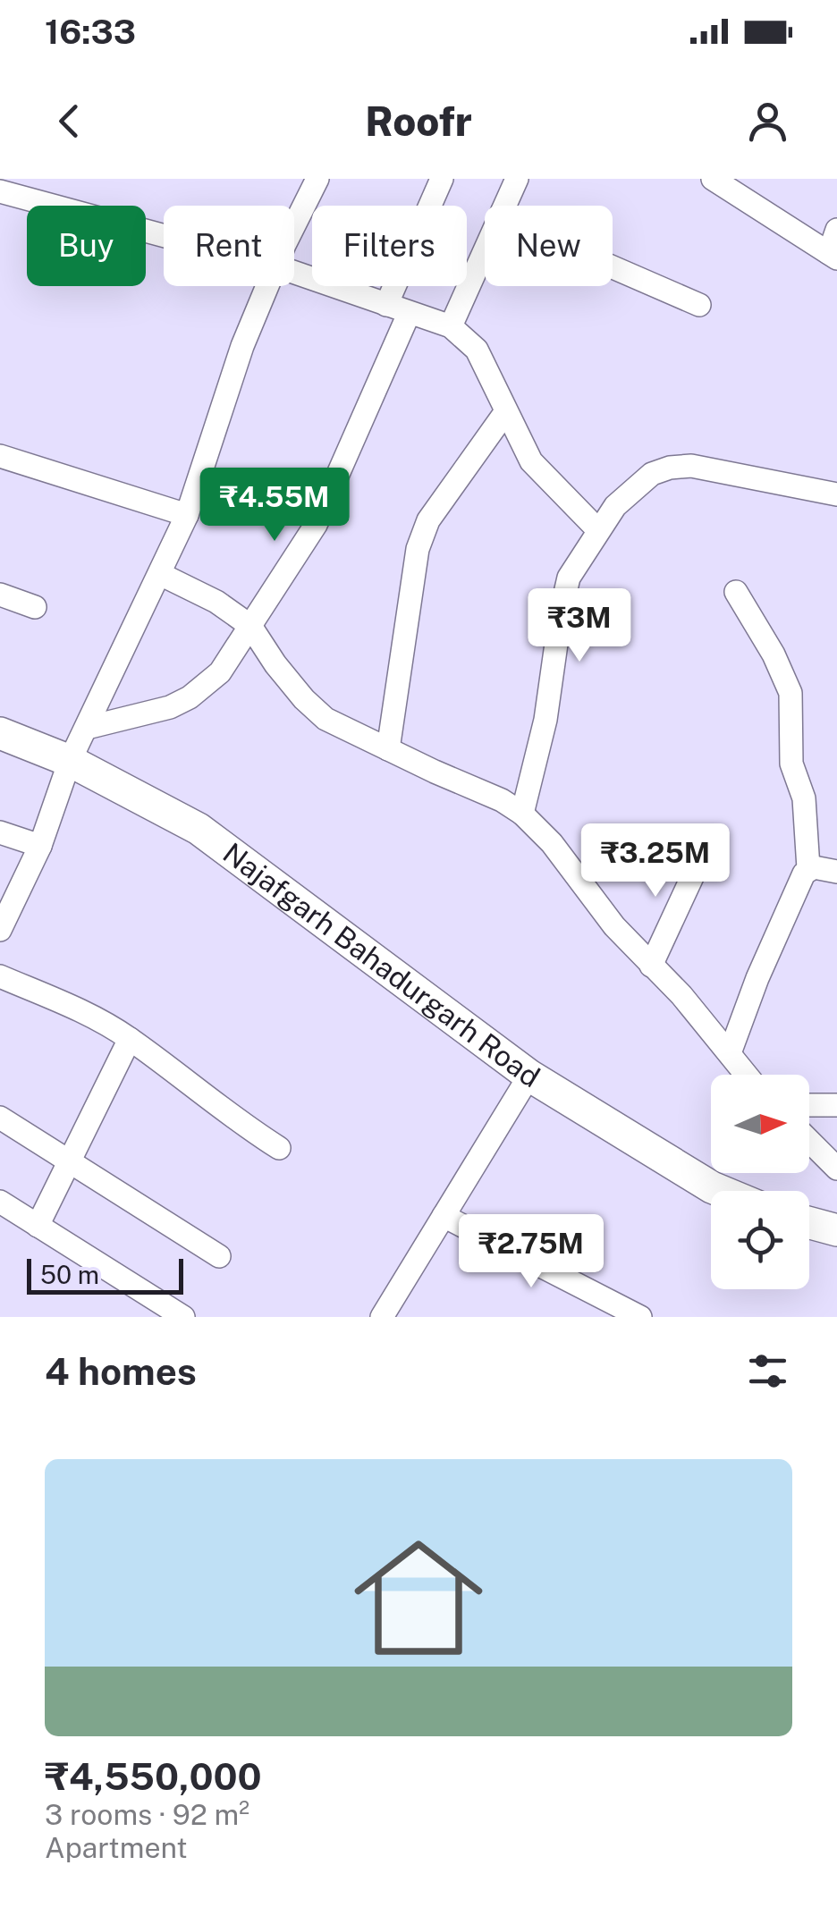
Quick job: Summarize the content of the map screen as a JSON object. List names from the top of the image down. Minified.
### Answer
{"streets":{"street":["Najafgarh Bahadurgarh Road"]},"scale_bar":"50 m","north":"right","page":{"status":"16:33","header":"Roofr","chip":["Buy","Rent","Filters","New"],"price":["₹4.55M","₹3M","₹3.25M","₹2.75M"],"scale":"50 m","heading":"4 homes","list":[{"name":"₹4,550,000","note":"3 rooms · 92 m² · Apartment"}]}}
